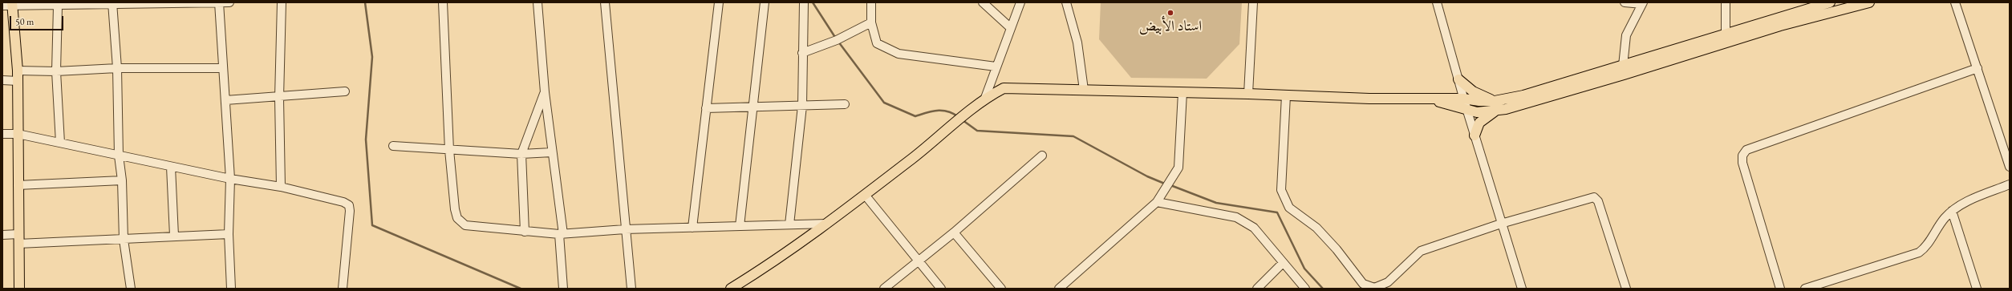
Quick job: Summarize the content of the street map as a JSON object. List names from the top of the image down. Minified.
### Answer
{"places":["استاد الأبيض"],"scale_bar":"50 m"}
